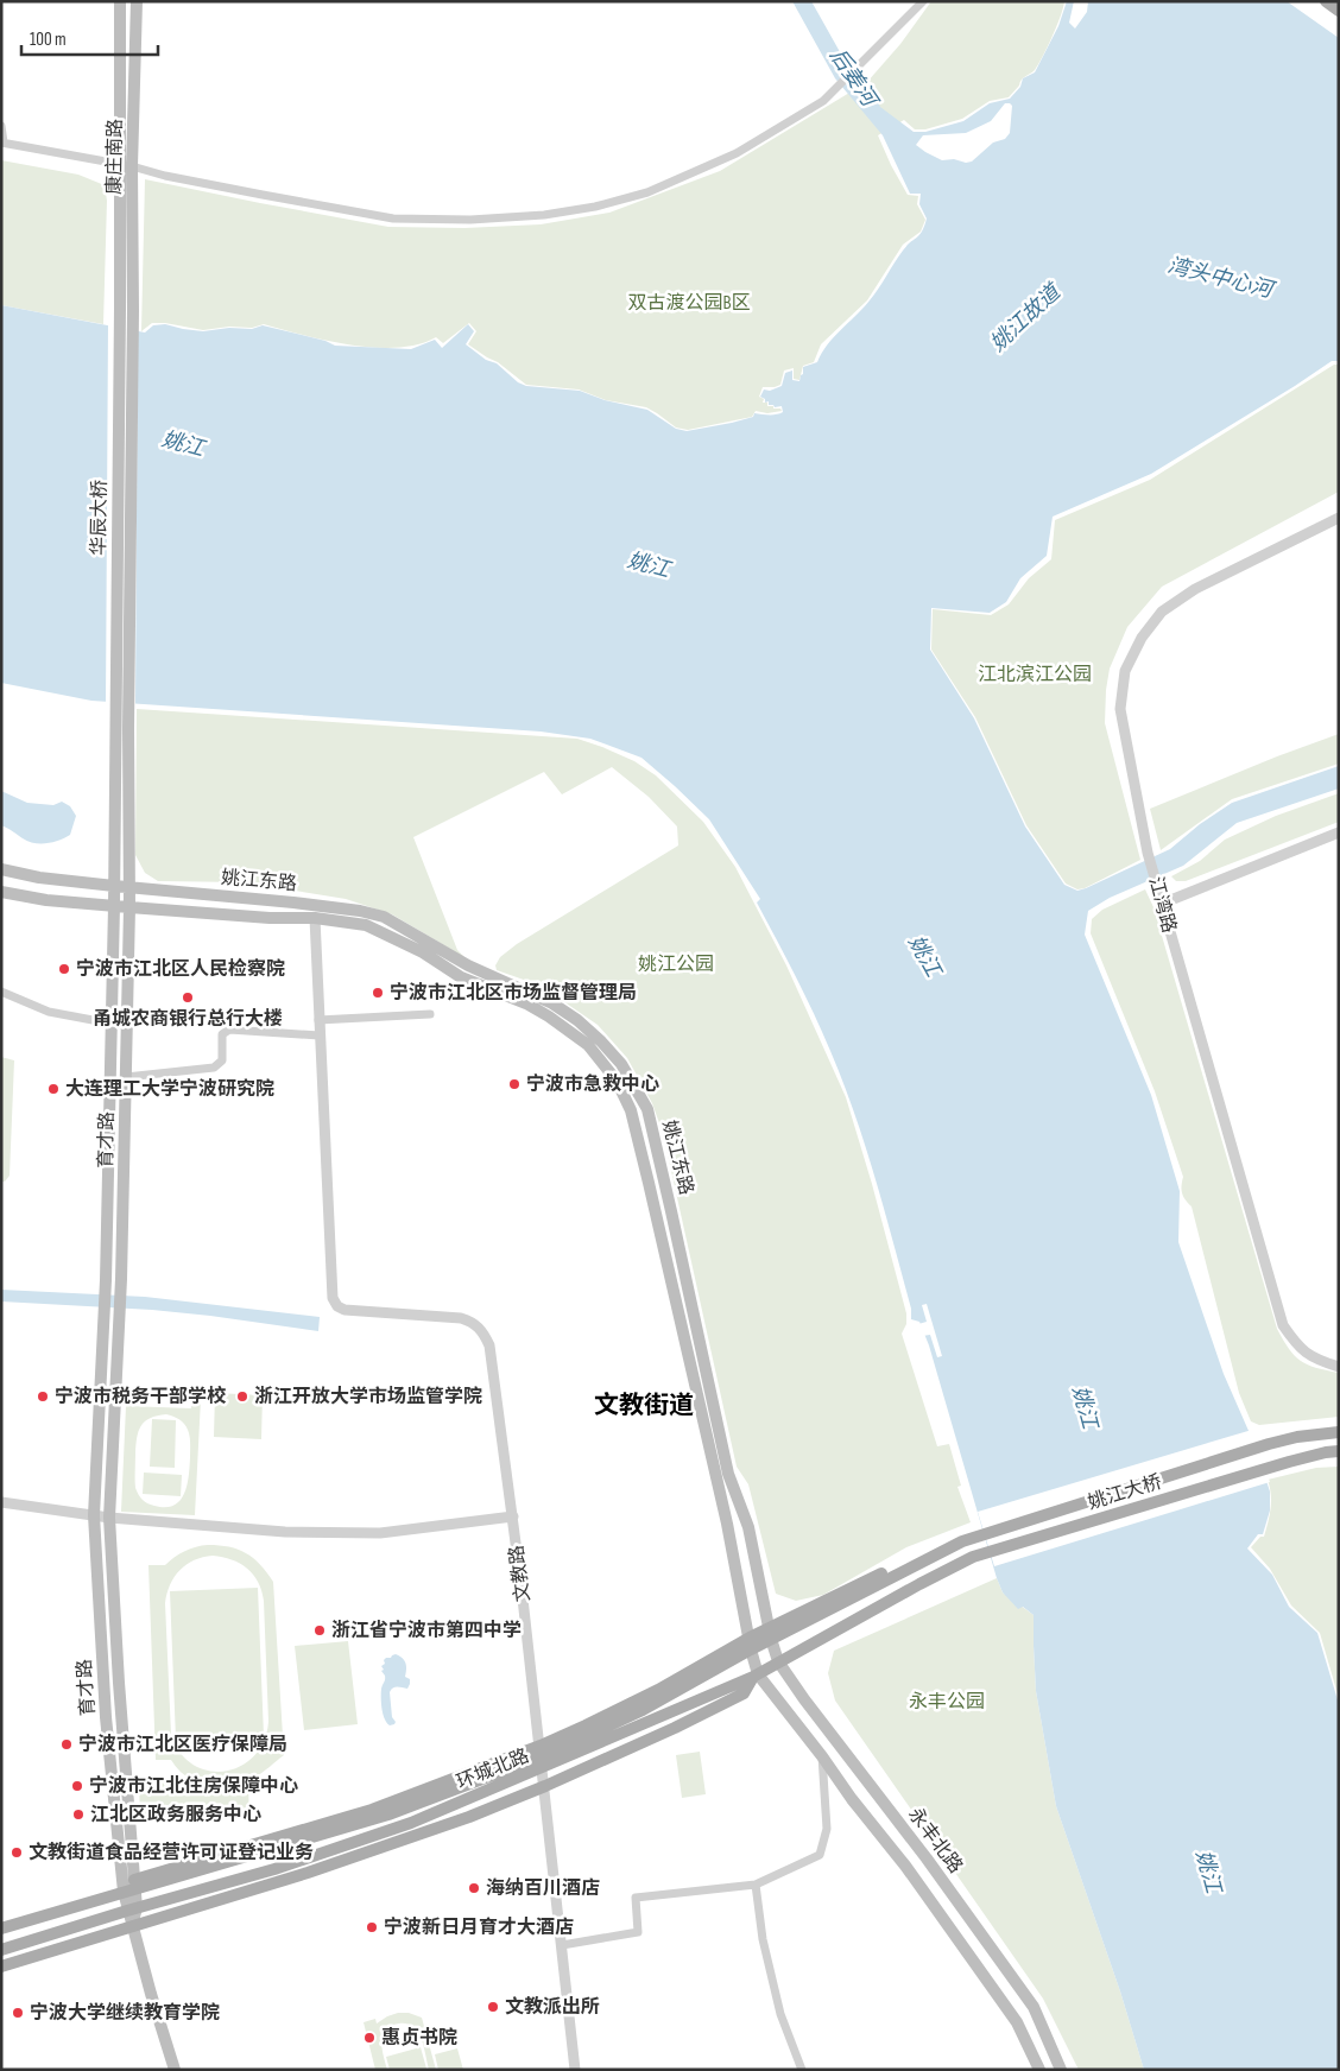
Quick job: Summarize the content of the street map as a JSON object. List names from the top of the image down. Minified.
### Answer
{"streets":{"main road":["康庄南路","华辰大桥","姚江东路","育才路","姚江大桥","环城北路","永丰北路"],"street":["江湾路","文教路"]},"crossings":[["康庄南路","华辰大桥"],["华辰大桥","育才路"],["姚江东路","育才路"],["姚江东路","环城北路"],["姚江东路","永丰北路"],["育才路","文教路"],["育才路","环城北路"],["姚江大桥","环城北路"],["文教路","环城北路"],["环城北路","永丰北路"]],"districts":["文教街道"],"water":["后姜河","湾头中心河","姚江故道","姚江"],"parks":["双古渡公园B区","江北滨江公园","姚江公园","永丰公园"],"places":["宁波市江北区人民检察院","宁波市江北区市场监督管理局","甬城农商银行总行大楼","宁波市急救中心","大连理工大学宁波研究院","宁波市税务干部学校","浙江开放大学市场监管学院","浙江省宁波市第四中学","宁波市江北区医疗保障局","宁波市江北住房保障中心","江北区政务服务中心","文教街道食品经营许可证登记业务","海纳百川酒店","宁波新日月育才大酒店","文教派出所","宁波大学继续教育学院","惠贞书院"],"scale_bar":"100 m"}
